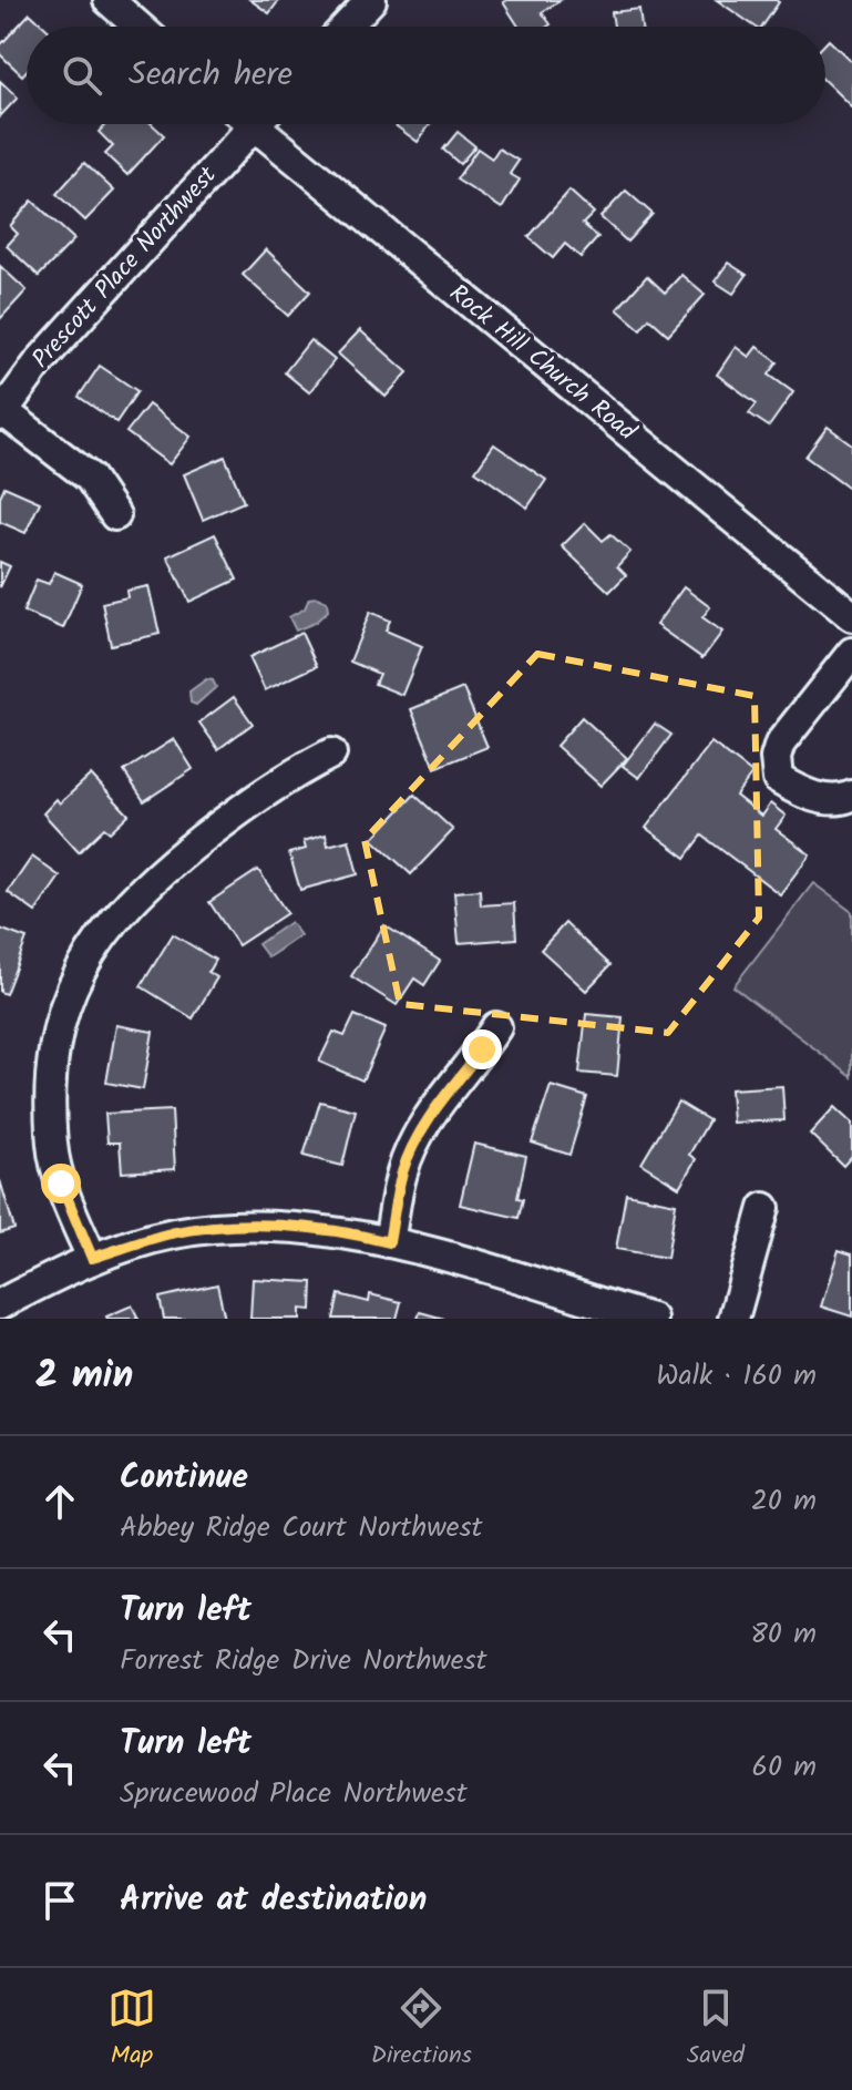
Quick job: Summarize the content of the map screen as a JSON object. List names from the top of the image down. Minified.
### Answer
{"streets":{"street":["Prescott Place Northwest","Rock Hill Church Road"]},"page":{"search":"Search here","heading":["2 min","Walk · 160 m"],"list":[["Continue","Abbey Ridge Court Northwest","20 m"],["Turn left","Forrest Ridge Drive Northwest","80 m"],["Turn left","Sprucewood Place Northwest","60 m"],"Arrive at destination"],"nav":["Map","Directions","Saved"]}}
